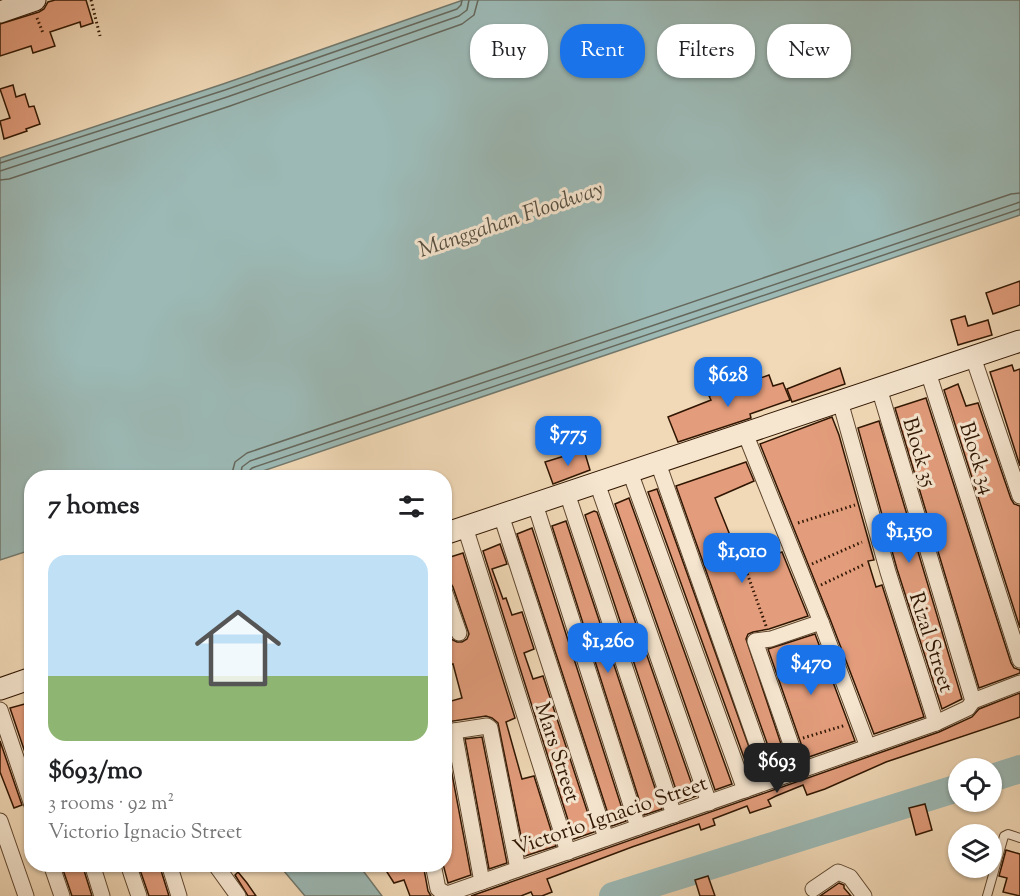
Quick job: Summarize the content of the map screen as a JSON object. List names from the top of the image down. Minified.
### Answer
{"streets":{"street":["Block 35","Block 34","Rizal Street","Mars Street","Victorio Ignacio Street"]},"crossings":[["Block 35","Victorio Ignacio Street"],["Rizal Street","Victorio Ignacio Street"],["Mars Street","Victorio Ignacio Street"]],"water":["Manggahan Floodway"],"page":{"chip":["Buy","Rent","Filters","New"],"price":["$628","$775","$1,150","$1,010","$1,260","$470","$693"],"heading":"7 homes","list":[{"name":"$693/mo","note":"3 rooms · 92 m² · Victorio Ignacio Street"}]}}
